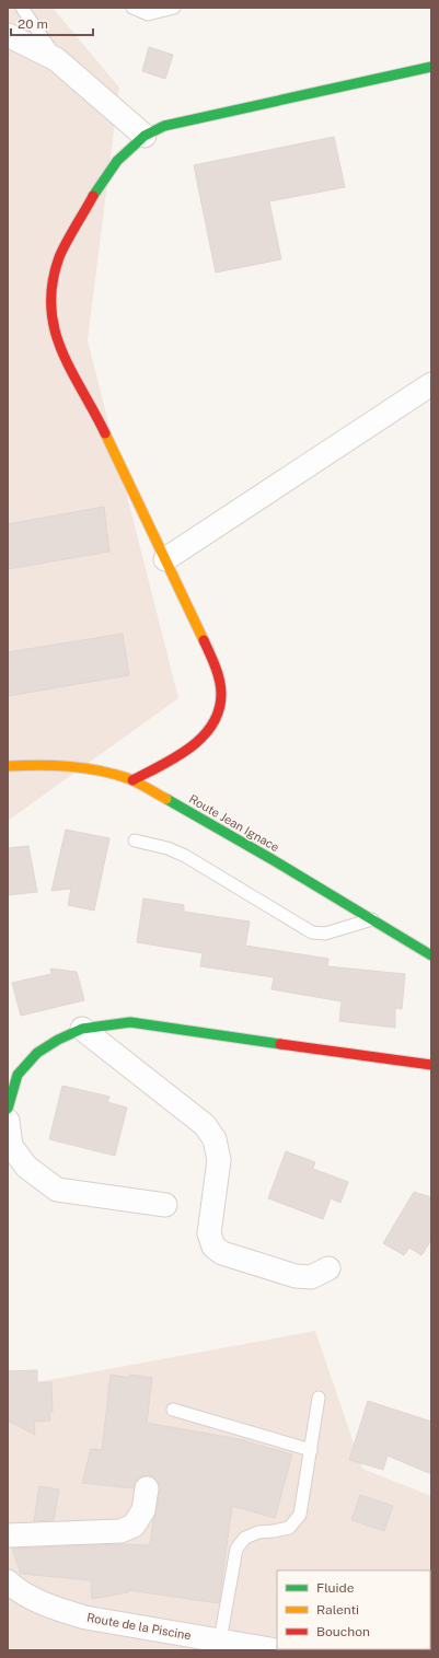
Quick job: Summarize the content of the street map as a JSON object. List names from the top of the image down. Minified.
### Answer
{"streets":{"street":["Route Jean Ignace","Route de la Piscine"]},"legend":["Fluide","Ralenti","Bouchon"],"scale_bar":"20 m"}
